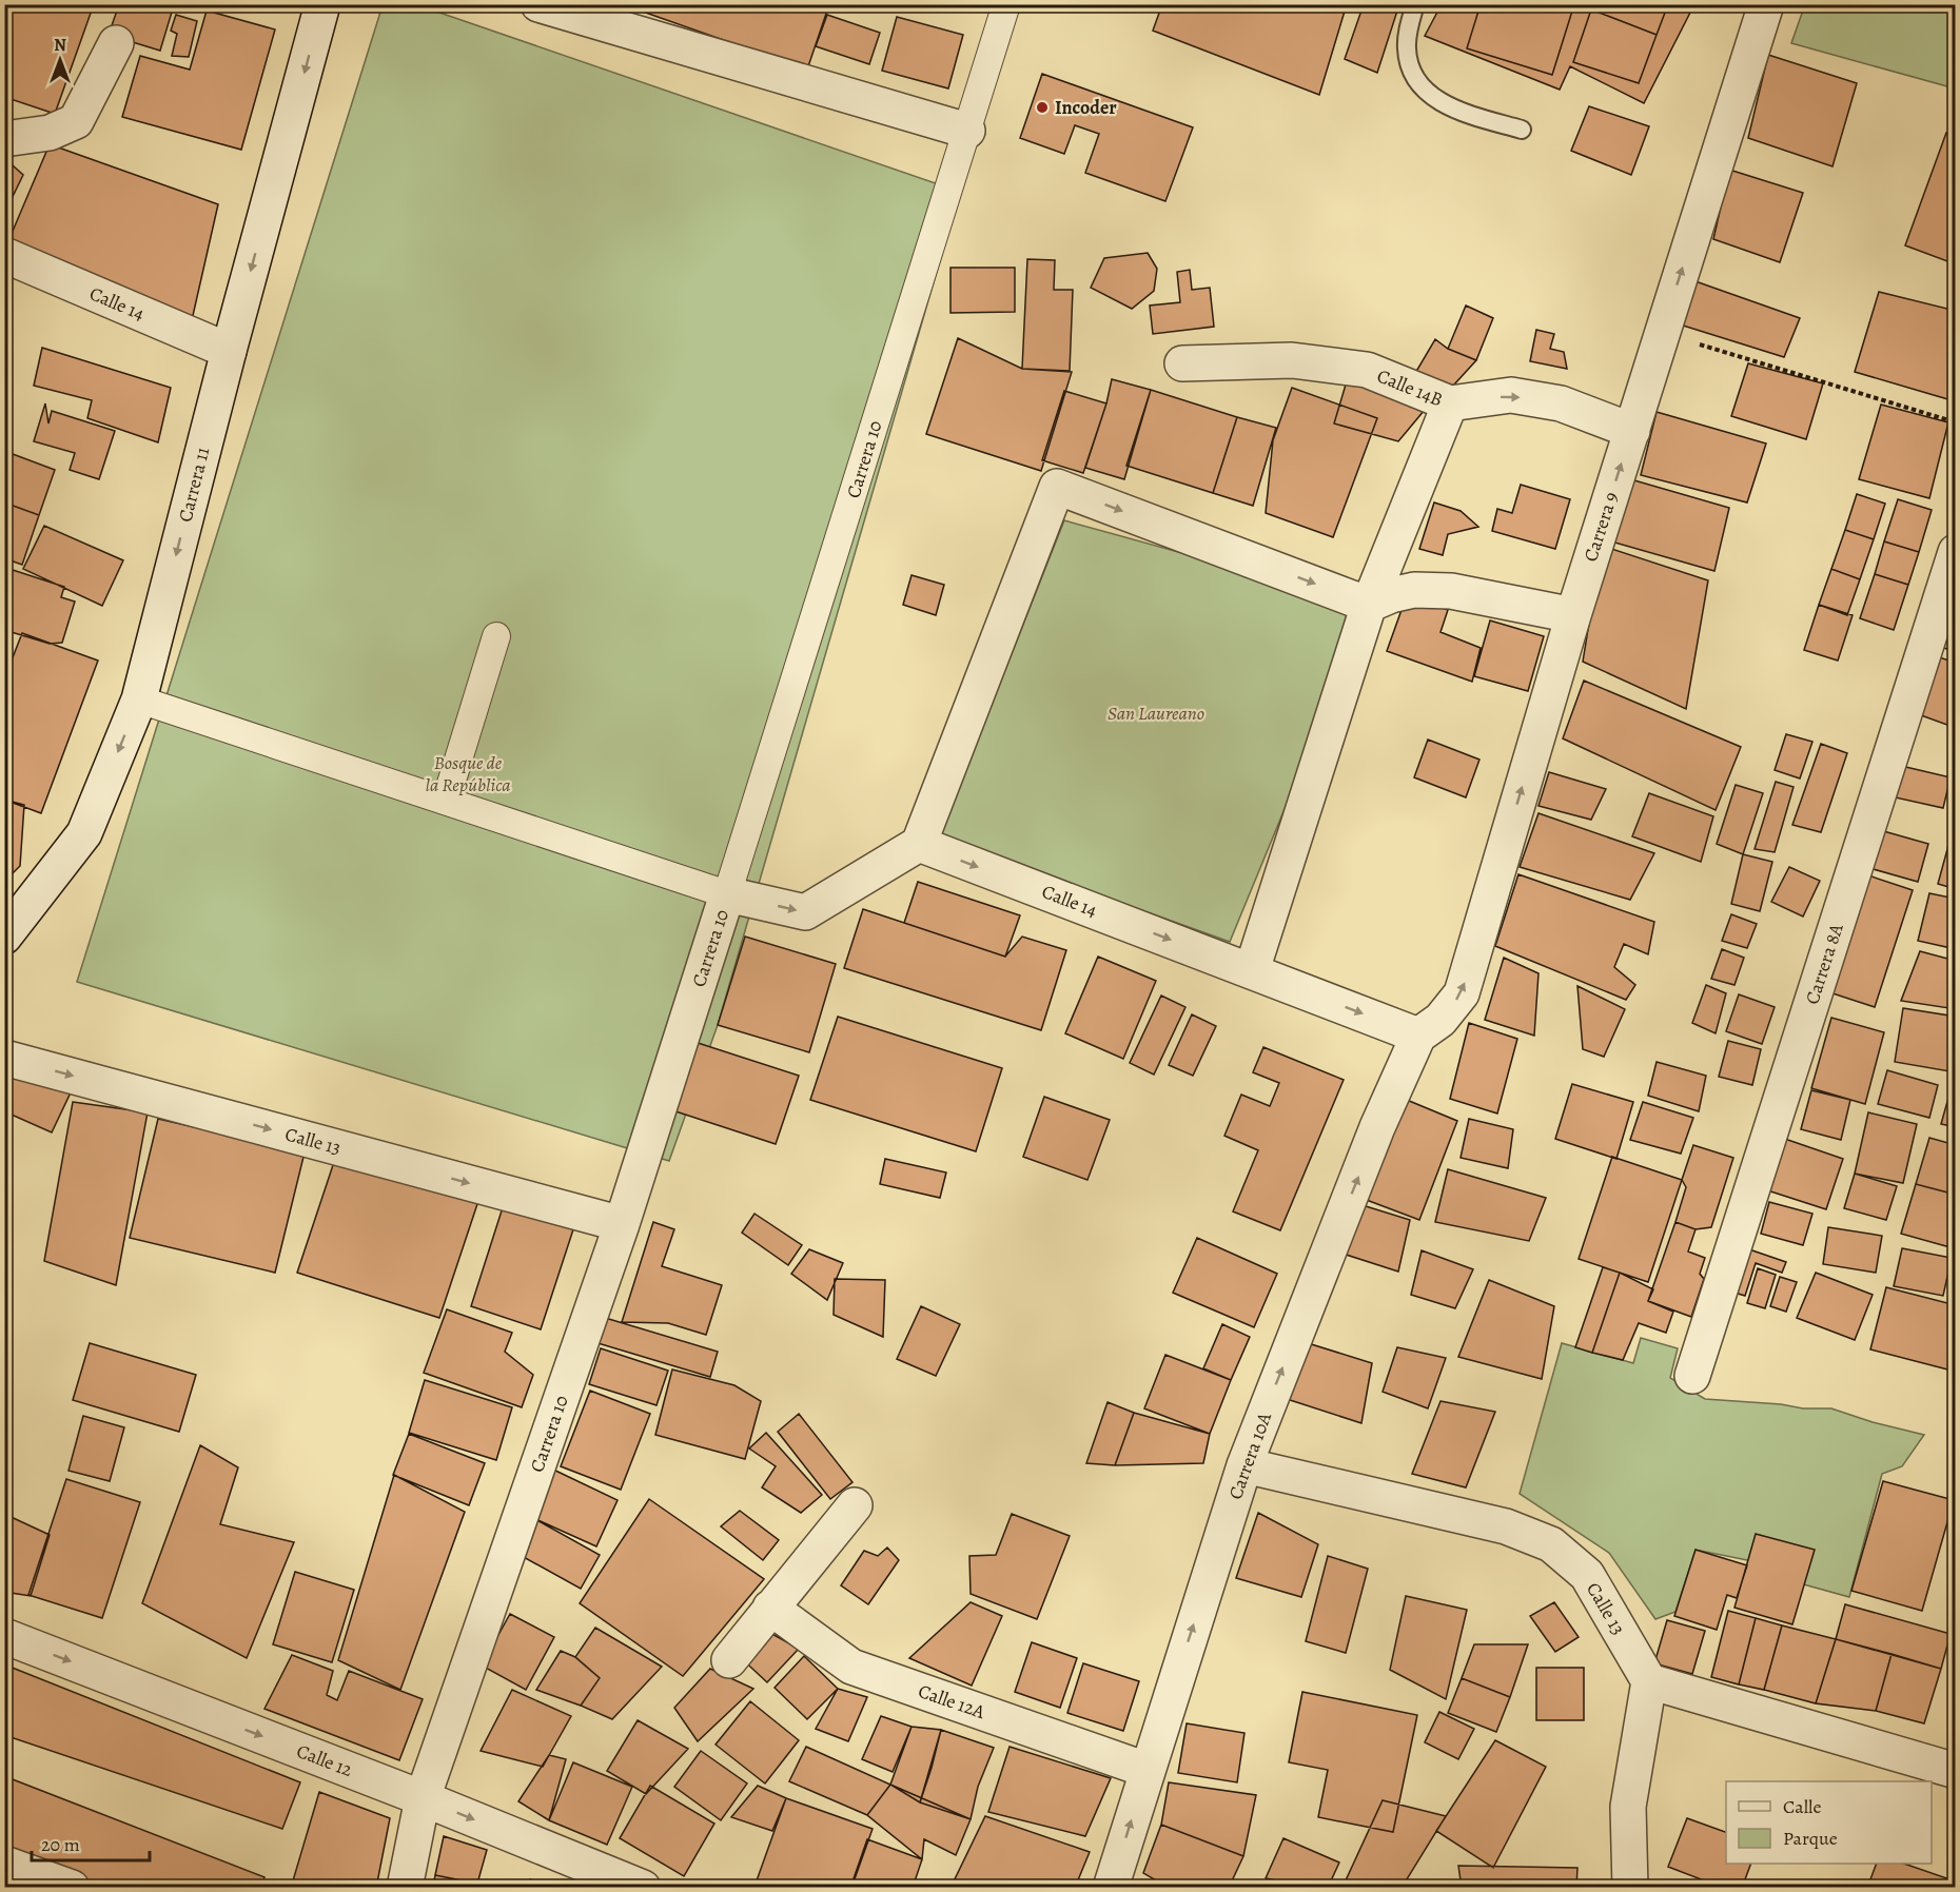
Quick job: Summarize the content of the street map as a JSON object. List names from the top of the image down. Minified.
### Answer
{"streets":{"street":["Calle 14","Calle 14B","Carrera 10","Carrera 11","Carrera 9","Carrera 8A","Calle 13","Carrera 10A","Calle 12A","Calle 12"]},"crossings":[["Calle 14","Carrera 11"],["Calle 14","Carrera 9"],["Calle 14","Carrera 10A"],["Calle 14B","Carrera 9"],["Carrera 10","Calle 13"],["Carrera 10","Calle 12"],["Carrera 9","Carrera 10A"],["Calle 13","Carrera 10A"],["Carrera 10A","Calle 12A"]],"one_way":["Calle 14","Carrera 11","Calle 13","Carrera 10A","Calle 12"],"parks":["San Laureano","Bosque de la República"],"places":["Incoder"],"legend":["Calle","Parque"],"scale_bar":"20 m","north":"top"}
